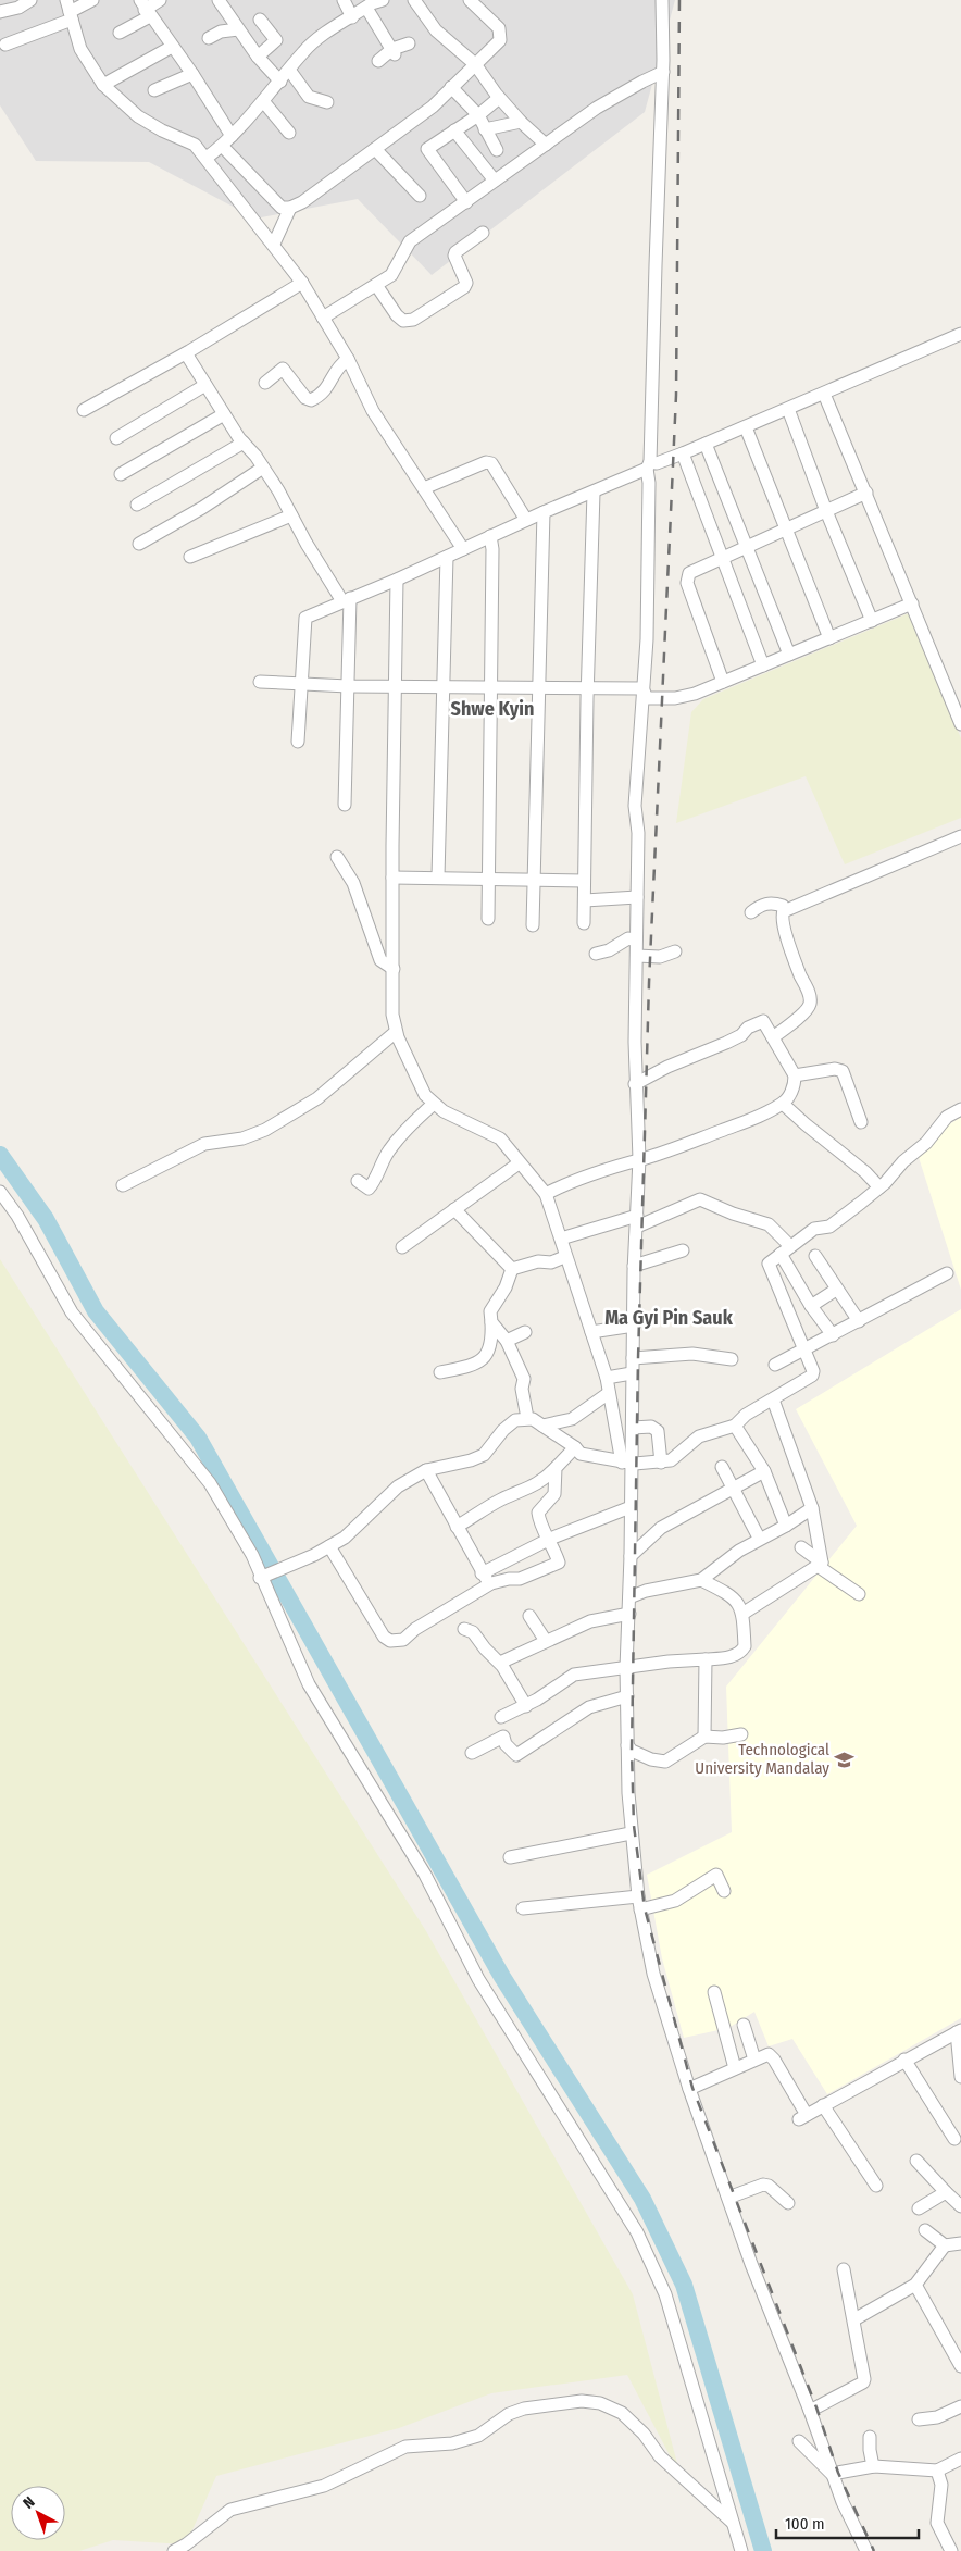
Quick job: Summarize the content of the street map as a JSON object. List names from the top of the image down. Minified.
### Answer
{"districts":["Shwe Kyin","Ma Gyi Pin Sauk"],"places":{"school or university":["Technological University Mandalay"]},"scale_bar":"100 m","north":"top left"}
